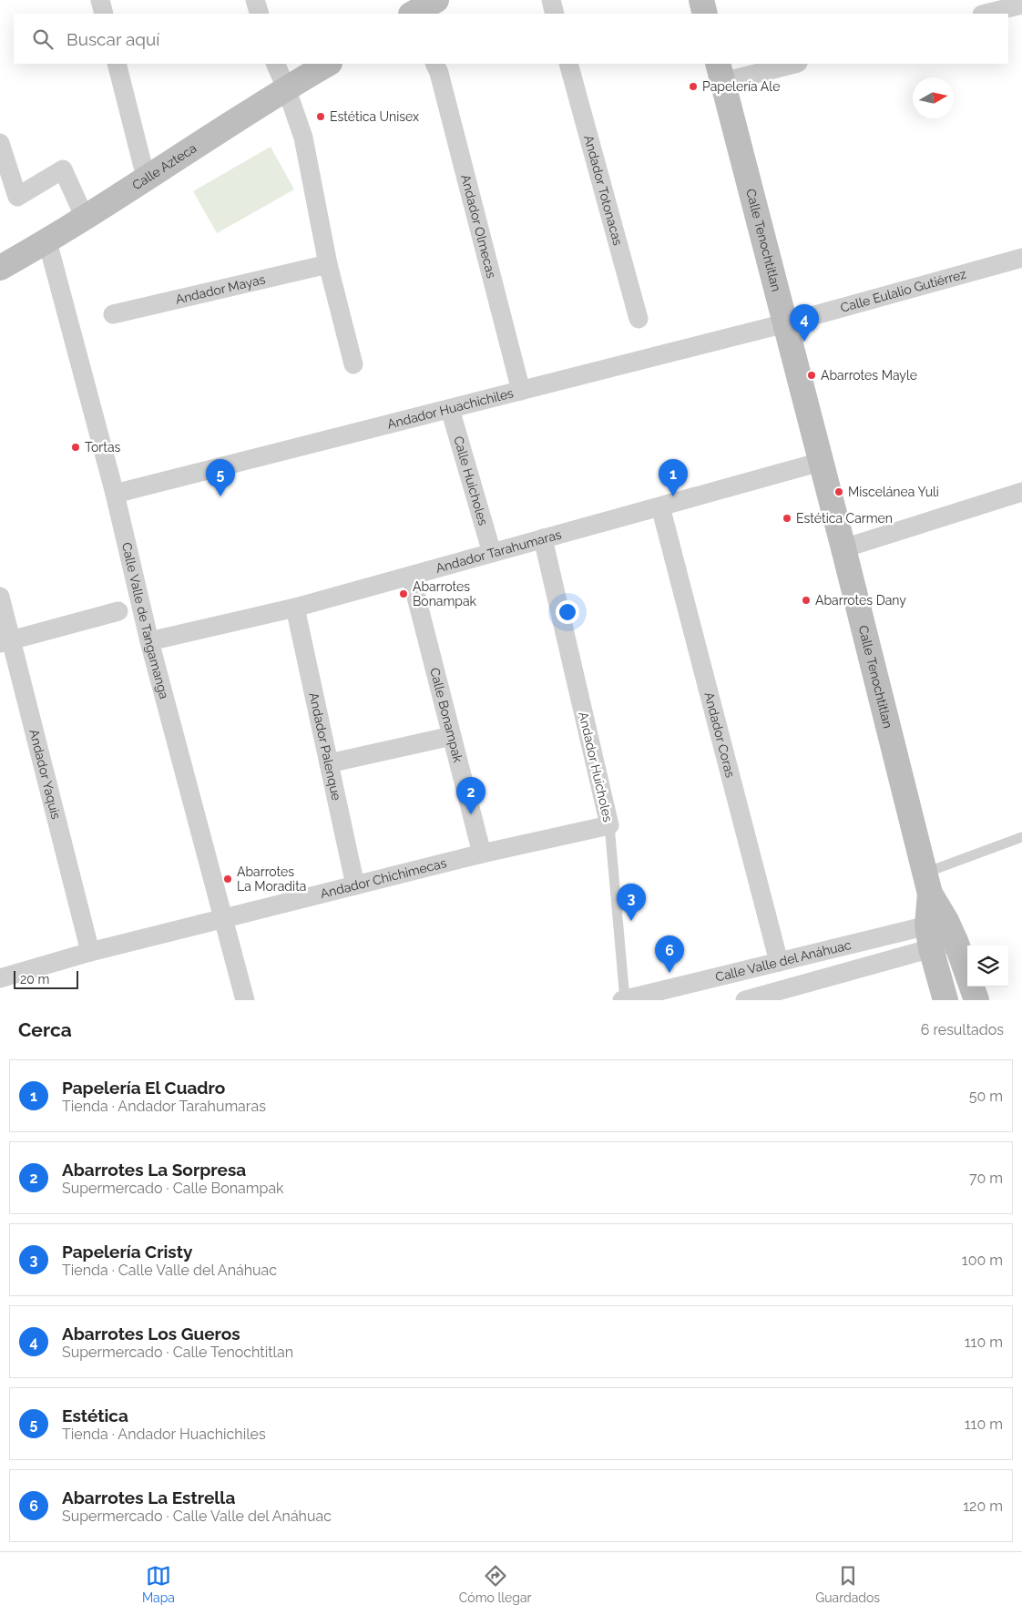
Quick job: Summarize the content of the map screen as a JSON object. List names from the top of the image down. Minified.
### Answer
{"streets":{"street":["Calle Azteca","Andador Totonacas","Andador Olmecas","Calle Tenochtitlan","Andador Mayas","Calle Eulalio Gutiérrez","Andador Huachichiles","Calle Huicholes","Andador Tarahumaras","Calle Valle de Tangamanga","Calle Bonampak","Andador Coras","Andador Palenque","Andador Huicholes","Andador Yaquis","Andador Chichimecas","Calle Valle del Anáhuac"]},"crossings":[["Calle Azteca","Calle Valle de Tangamanga"],["Andador Olmecas","Andador Huachichiles"],["Calle Tenochtitlan","Calle Eulalio Gutiérrez"],["Calle Tenochtitlan","Andador Huachichiles"],["Calle Tenochtitlan","Andador Tarahumaras"],["Calle Tenochtitlan","Calle Valle del Anáhuac"],["Calle Eulalio Gutiérrez","Andador Huachichiles"],["Andador Huachichiles","Calle Huicholes"],["Andador Huachichiles","Calle Valle de Tangamanga"],["Calle Huicholes","Andador Tarahumaras"],["Andador Tarahumaras","Calle Valle de Tangamanga"],["Andador Tarahumaras","Calle Bonampak"],["Andador Tarahumaras","Andador Coras"],["Andador Tarahumaras","Andador Palenque"],["Andador Tarahumaras","Andador Huicholes"],["Calle Valle de Tangamanga","Andador Chichimecas"],["Calle Bonampak","Andador Chichimecas"],["Andador Coras","Calle Valle del Anáhuac"],["Andador Palenque","Andador Chichimecas"],["Andador Huicholes","Andador Chichimecas"],["Andador Huicholes","Calle Valle del Anáhuac"],["Andador Yaquis","Andador Chichimecas"]],"places":["Papelería Ale","Estética Unisex","Abarrotes Mayle","Tortas","Miscelánea Yuli","Estética Carmen","Abarrotes Bonampak","Abarrotes Dany","Abarrotes La Moradita"],"scale_bar":"20 m","north":"right","page":{"search":"Buscar aquí","pins":["4","1","5","2","3","6"],"scale":"20 m","heading":["Cerca","6 resultados"],"list":[{"mark":"1","name":"Papelería El Cuadro","note":"Tienda · Andador Tarahumaras","value":"50 m"},{"mark":"2","name":"Abarrotes La Sorpresa","note":"Supermercado · Calle Bonampak","value":"70 m"},{"mark":"3","name":"Papelería Cristy","note":"Tienda · Calle Valle del Anáhuac","value":"100 m"},{"mark":"4","name":"Abarrotes Los Gueros","note":"Supermercado · Calle Tenochtitlan","value":"110 m"},{"mark":"5","name":"Estética","note":"Tienda · Andador Huachichiles","value":"110 m"},{"mark":"6","name":"Abarrotes La Estrella","note":"Supermercado · Calle Valle del Anáhuac","value":"120 m"}],"nav":["Mapa","Cómo llegar","Guardados"]}}
